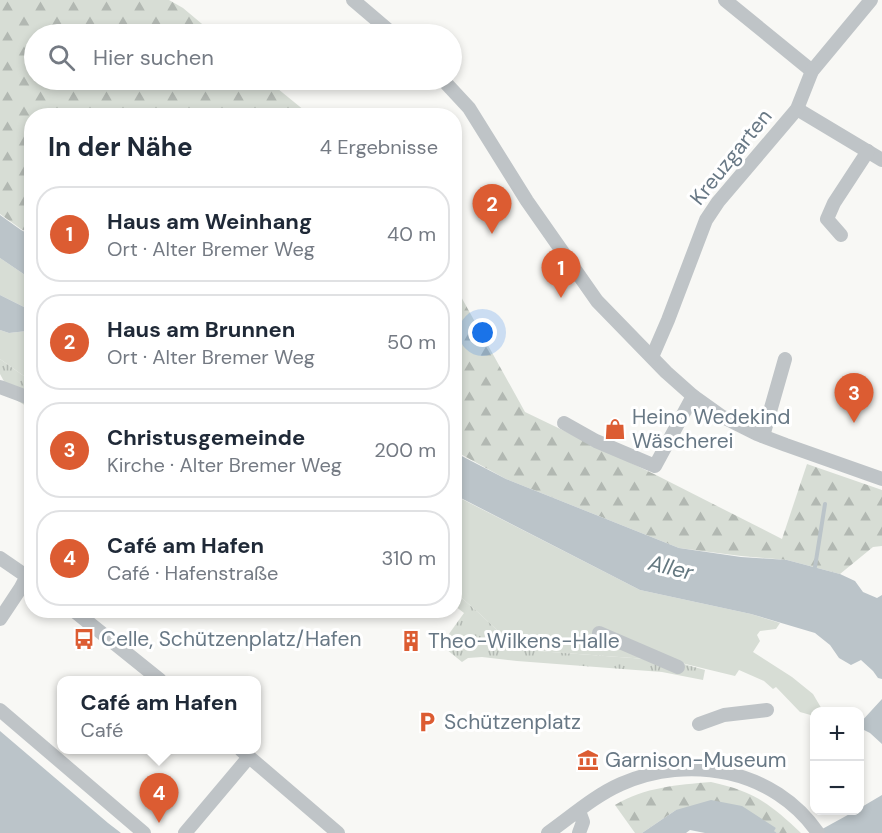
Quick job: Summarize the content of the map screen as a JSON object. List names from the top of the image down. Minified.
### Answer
{"streets":{"street":["Kreuzgarten"]},"water":["Aller"],"places":{"shop":["Heino Wedekind Wäscherei"],"bus stop":["Celle, Schützenplatz/Hafen"],"building":["Theo-Wilkens-Halle"],"parking":["Schützenplatz"],"museum":["Garnison-Museum"]},"page":{"search":"Hier suchen","heading":["In der Nähe","4 Ergebnisse"],"pins":["2","1","3","4"],"list":[{"mark":"1","name":"Haus am Weinhang","note":"Ort · Alter Bremer Weg","value":"40 m"},{"mark":"2","name":"Haus am Brunnen","note":"Ort · Alter Bremer Weg","value":"50 m"},{"mark":"3","name":"Christusgemeinde","note":"Kirche · Alter Bremer Weg","value":"200 m"},{"mark":"4","name":"Café am Hafen","note":"Café · Hafenstraße","value":"310 m"}],"popup":["Café am Hafen","Café"],"map_buttons":["+","−"]}}
